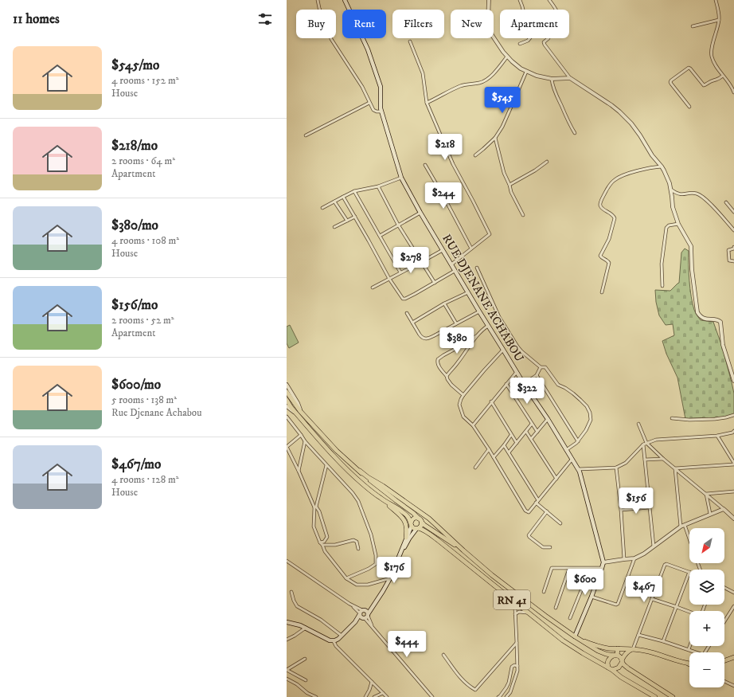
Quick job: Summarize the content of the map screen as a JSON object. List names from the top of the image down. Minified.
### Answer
{"streets":{"main road":["RUE DJENANE ACHABOU","RN 41"]},"north":"bottom left","page":{"heading":"11 homes","chip":["Buy","Rent","Filters","New","Apartment"],"list":[{"name":"$545/mo","note":"4 rooms · 152 m² · House"},{"name":"$218/mo","note":"2 rooms · 64 m² · Apartment"},{"name":"$380/mo","note":"4 rooms · 108 m² · House"},{"name":"$156/mo","note":"2 rooms · 52 m² · Apartment"},{"name":"$600/mo","note":"5 rooms · 138 m² · Rue Djenane Achabou"},{"name":"$467/mo","note":"4 rooms · 128 m² · House"}],"price":["$545","$218","$244","$278","$380","$322","$156","$176","$600","$467","$444"],"map_buttons":["+","−"]}}
